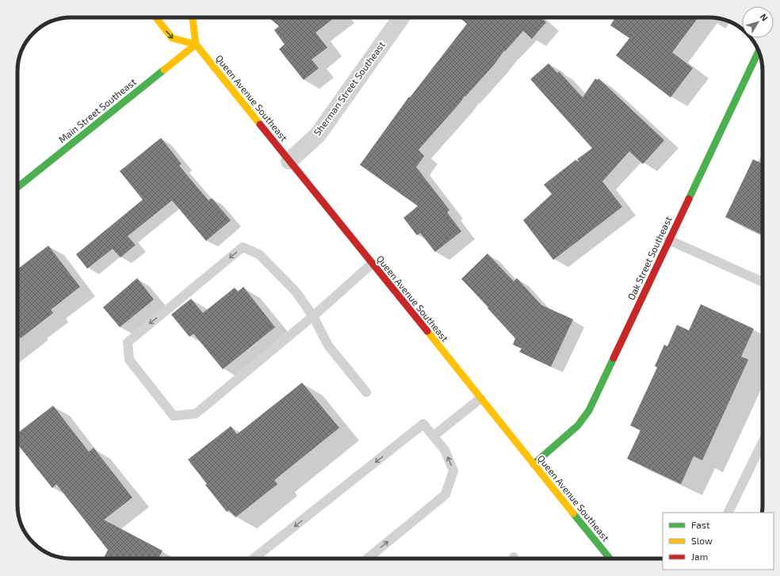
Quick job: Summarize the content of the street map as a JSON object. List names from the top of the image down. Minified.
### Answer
{"streets":{"main road":["Queen Avenue Southeast","Main Street Southeast","Oak Street Southeast"],"street":["Sherman Street Southeast"]},"crossings":[["Sherman Street Southeast","Queen Avenue Southeast"],["Queen Avenue Southeast","Main Street Southeast"],["Queen Avenue Southeast","Oak Street Southeast"]],"legend":["Fast","Slow","Jam"],"north":"top right"}
